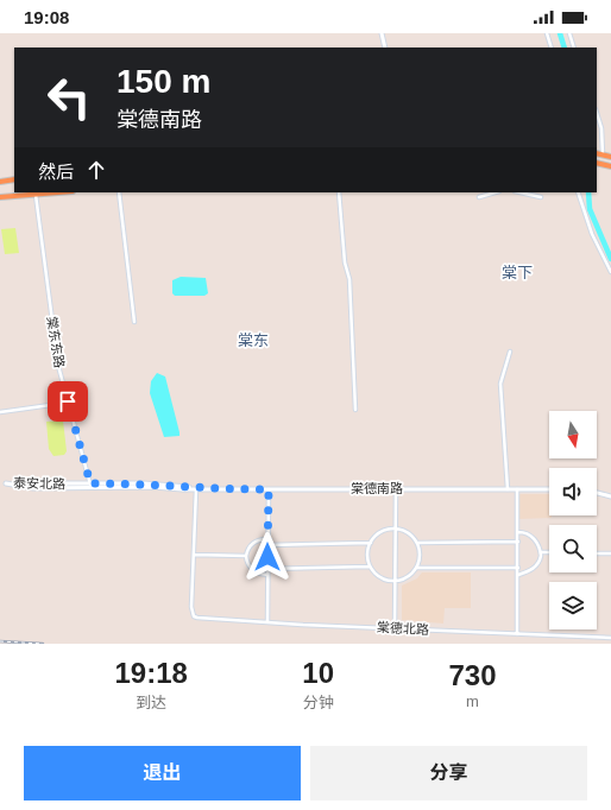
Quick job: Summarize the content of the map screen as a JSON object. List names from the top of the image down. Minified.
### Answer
{"streets":{"street":["棠东东路","泰安北路","棠德南路","棠德北路"]},"crossings":[["棠东东路","泰安北路"],["泰安北路","棠德南路"]],"districts":["棠下","棠东"],"north":"bottom","page":{"status":"19:08","turn":["150 m","棠德南路"],"then":"然后","eta":["19:18","到达","10","分钟","730","m"],"buttons":["退出","分享"]}}
